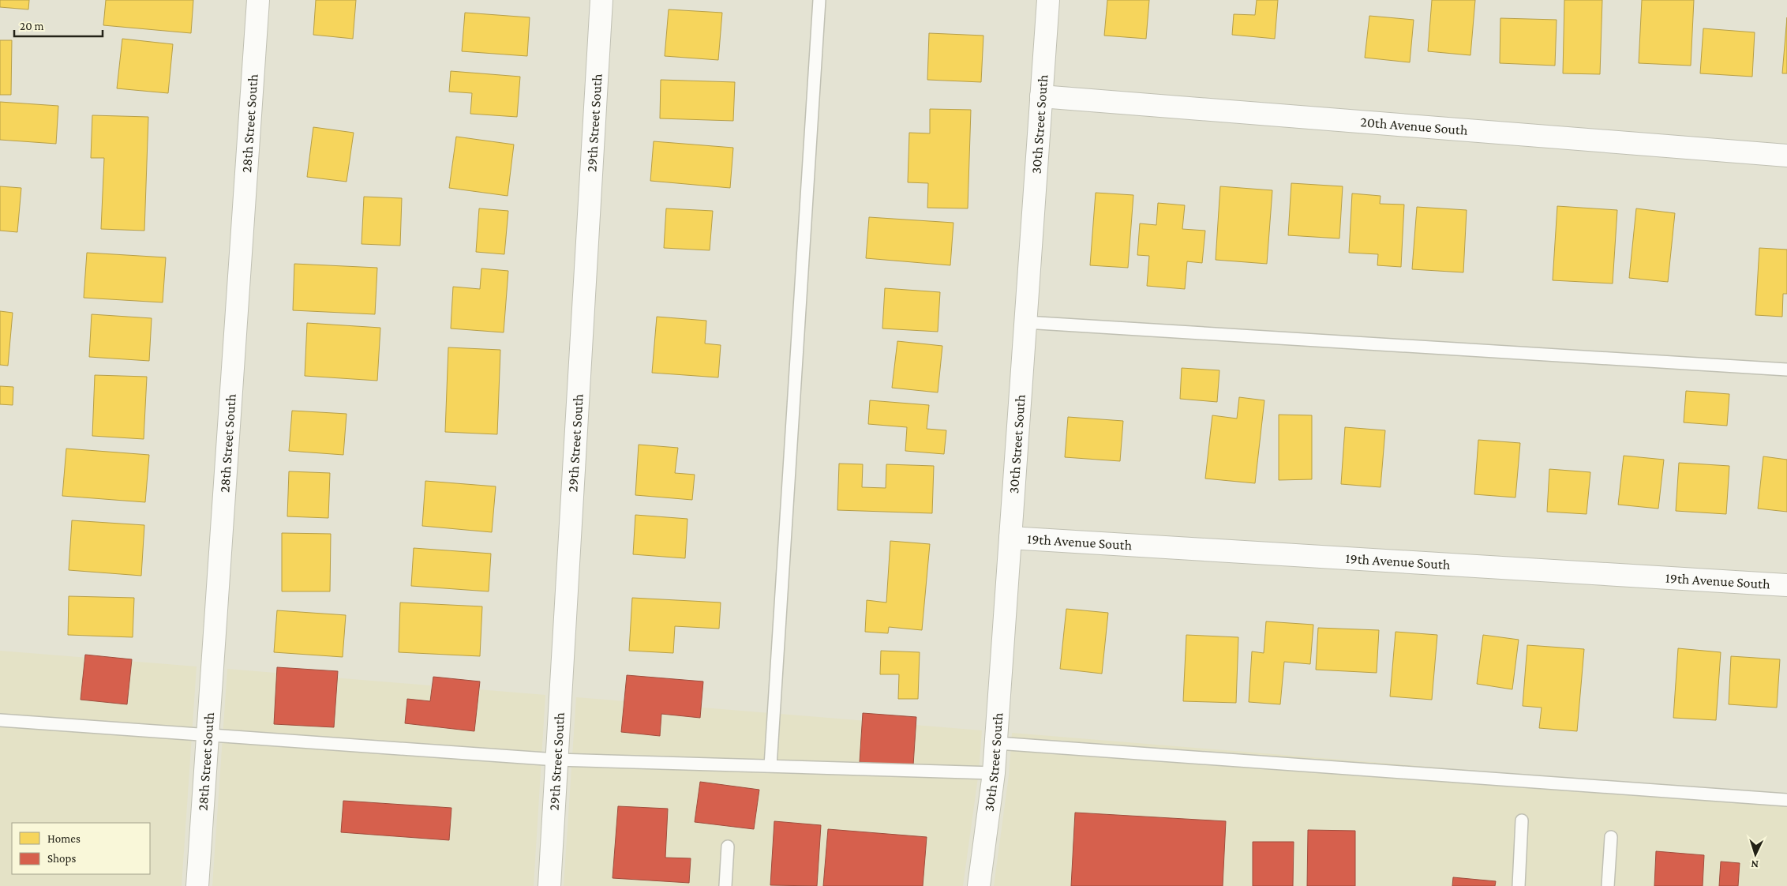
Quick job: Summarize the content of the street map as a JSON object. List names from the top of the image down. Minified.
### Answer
{"streets":{"street":["28th Street South","29th Street South","30th Street South","20th Avenue South","19th Avenue South"]},"crossings":[["30th Street South","20th Avenue South"],["30th Street South","19th Avenue South"]],"legend":["Homes","Shops"],"scale_bar":"20 m","north":"bottom"}
